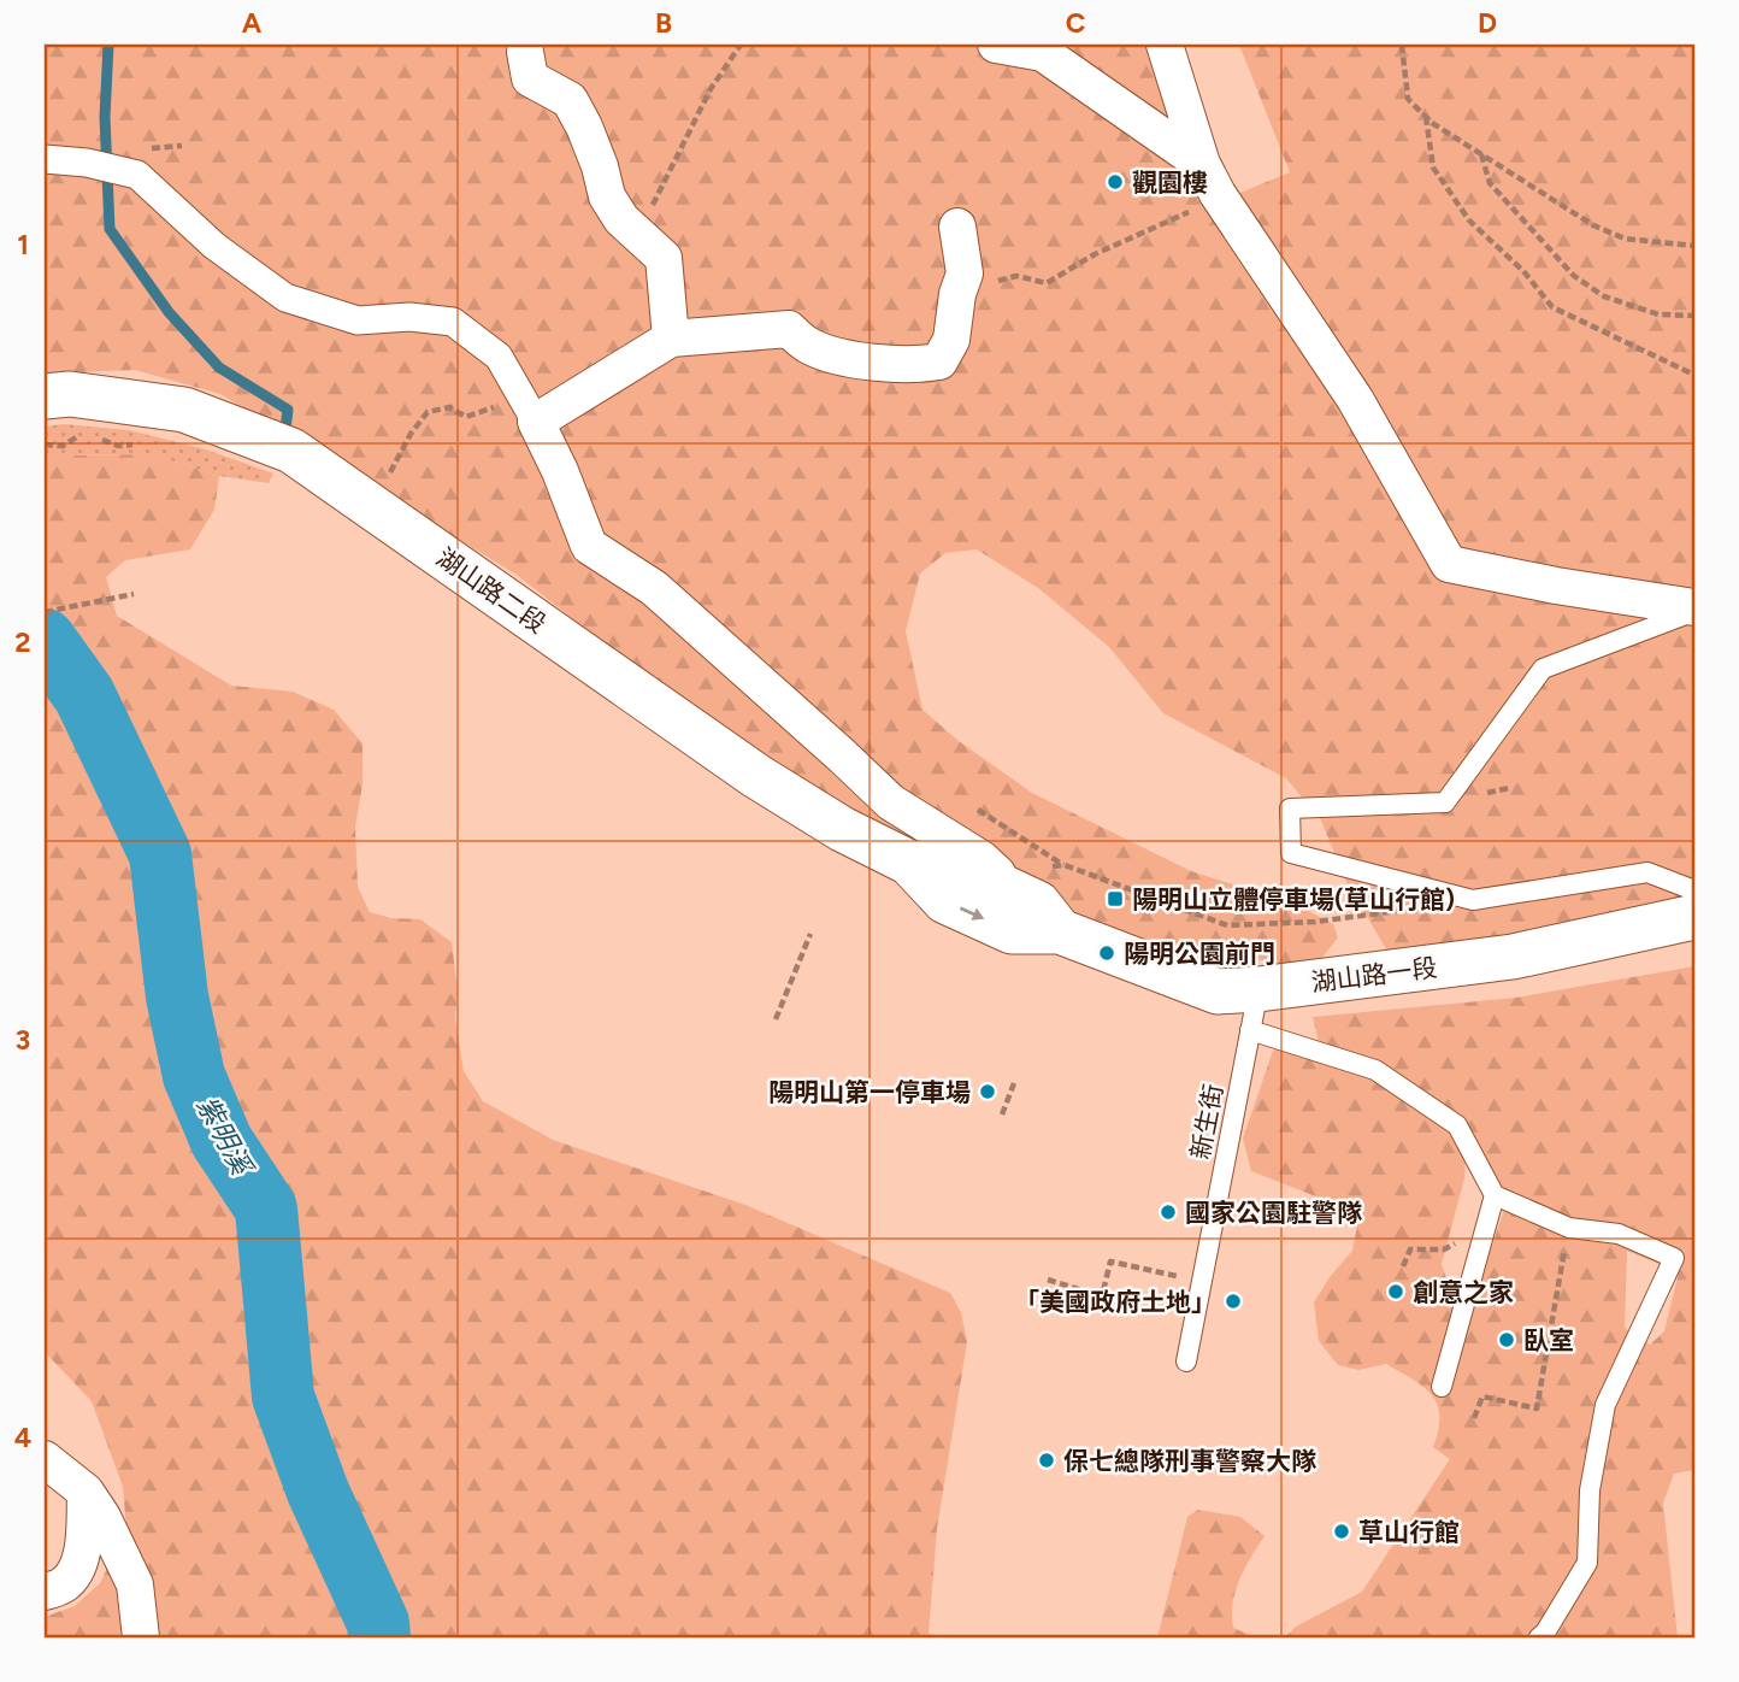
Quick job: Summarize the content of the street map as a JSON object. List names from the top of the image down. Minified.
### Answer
{"streets":{"street":["湖山路二段","湖山路一段"],"lane":["新生街"]},"crossings":[["湖山路二段","湖山路一段"],["湖山路一段","新生街"]],"water":["紫明溪"],"places":{"other":["觀園樓","陽明公園前門","陽明山第一停車場","國家公園駐警隊","創意之家","「美國政府土地」","臥室","保七總隊刑事警察大隊","草山行館"],"transit":["陽明山立體停車場(草山行館)"]},"grid":{"columns":["A","B","C","D"],"rows":["1","2","3","4"]}}
